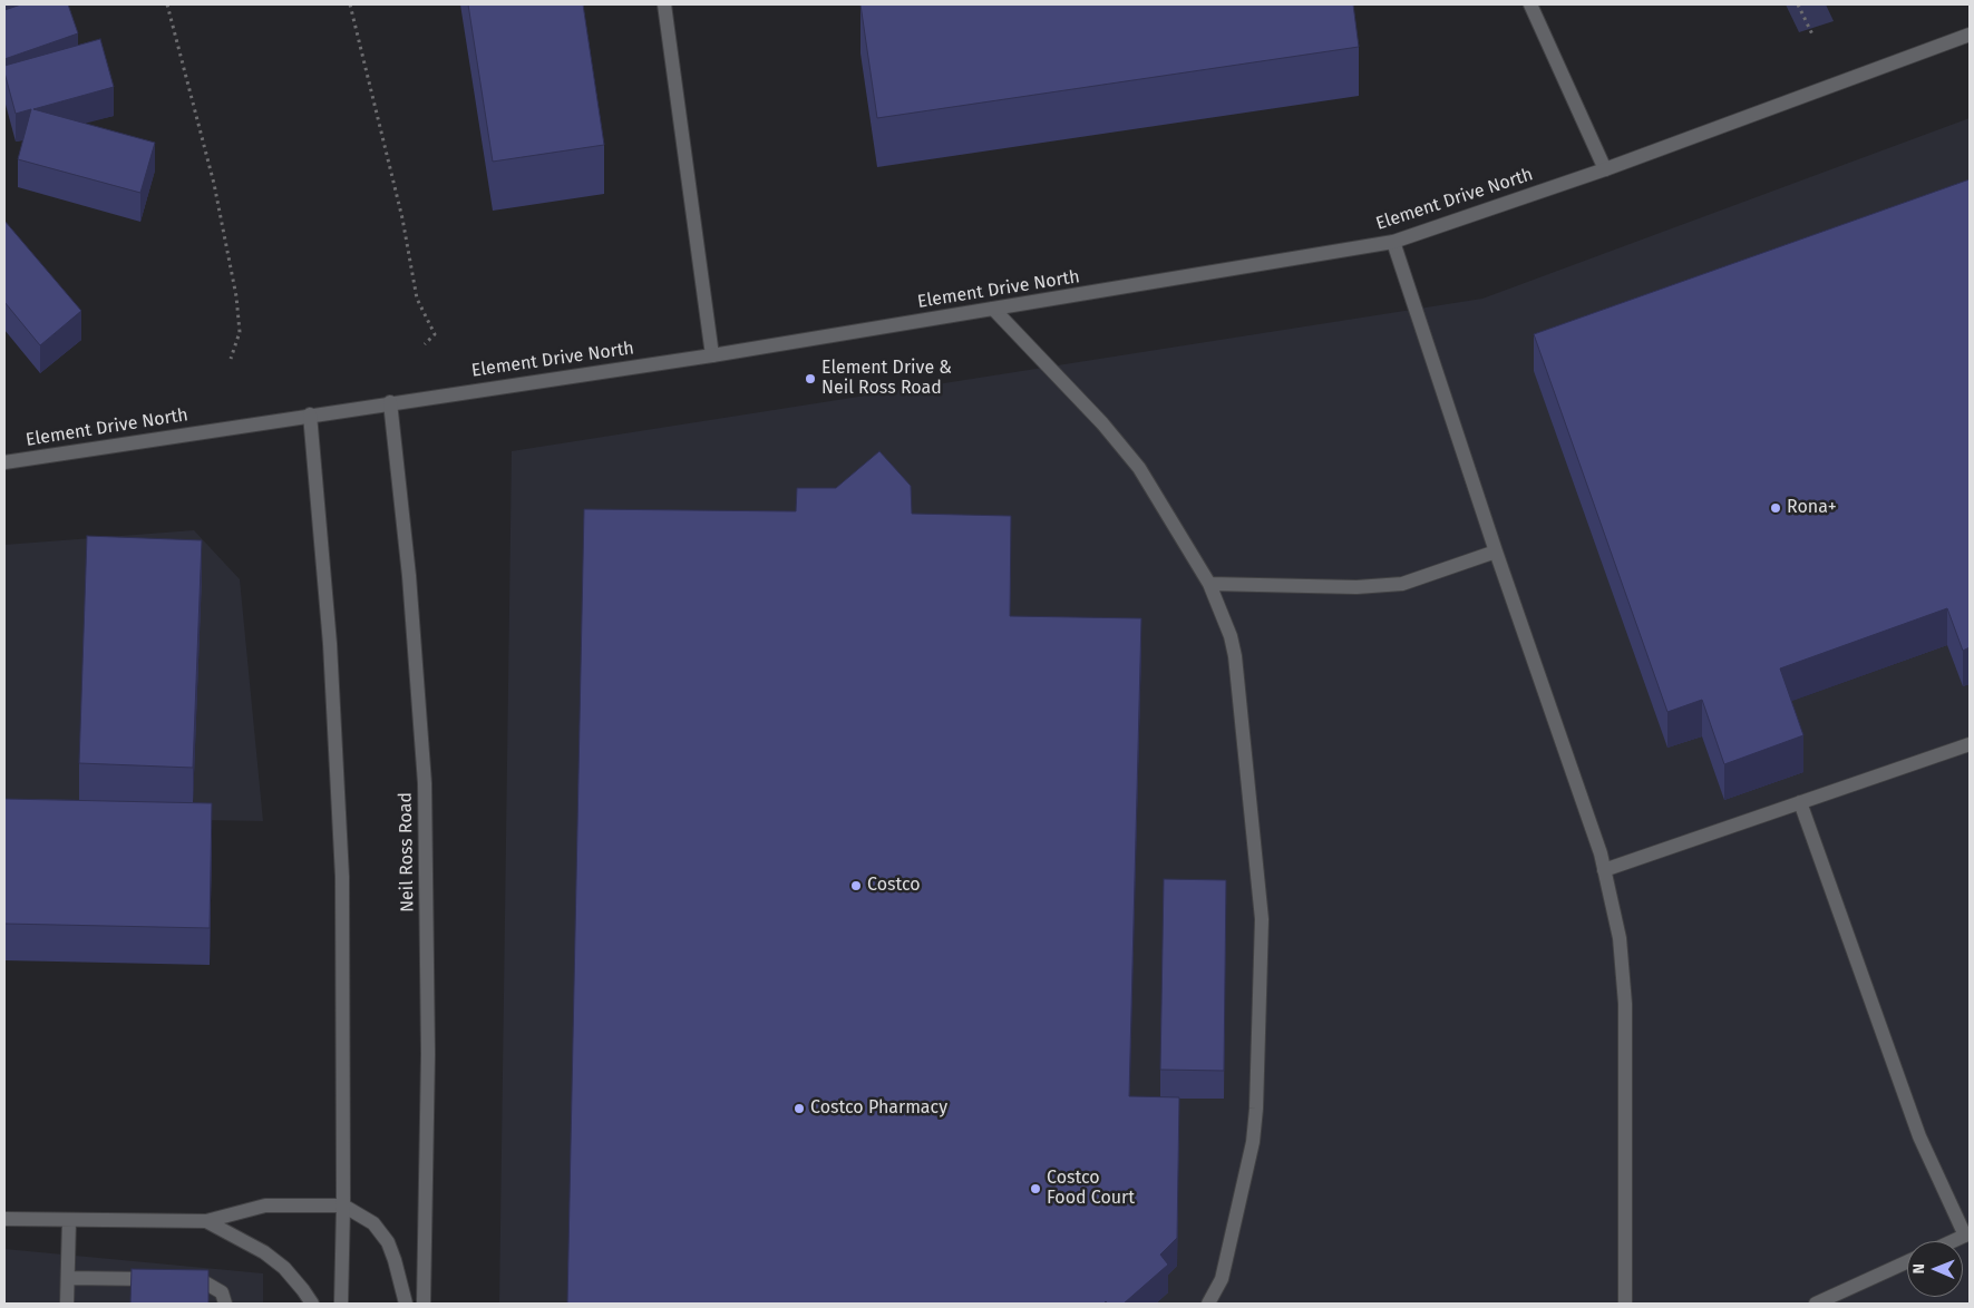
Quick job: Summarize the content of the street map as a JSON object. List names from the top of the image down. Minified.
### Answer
{"streets":{"street":["Element Drive North","Neil Ross Road"]},"crossings":[["Element Drive North","Neil Ross Road"]],"places":["Element Drive & Neil Ross Road","Rona+","Costco","Costco Pharmacy","Costco Food Court"],"north":"left"}
